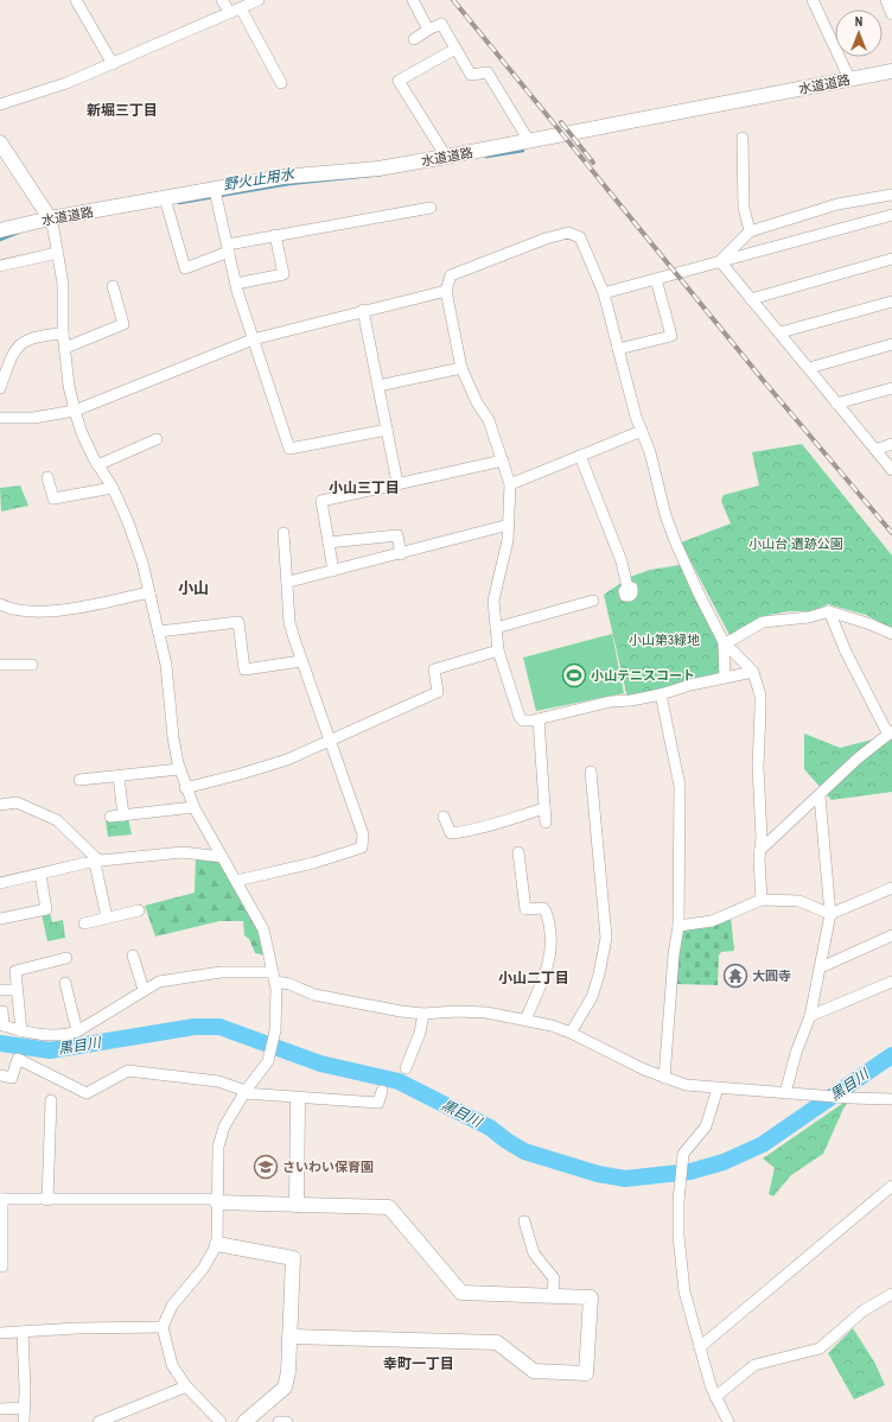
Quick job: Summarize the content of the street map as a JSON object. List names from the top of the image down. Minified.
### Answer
{"streets":{"street":["水道道路"]},"districts":["新堀三丁目","小山三丁目","小山","小山二丁目","幸町一丁目"],"water":["野火止用水","黒目川"],"parks":["小山台 遺跡公園","小山第3緑地"],"places":{"sports":["小山テニスコート"],"temple":["大圓寺"],"school or university":["さいわい保育園"]},"north":"top"}
